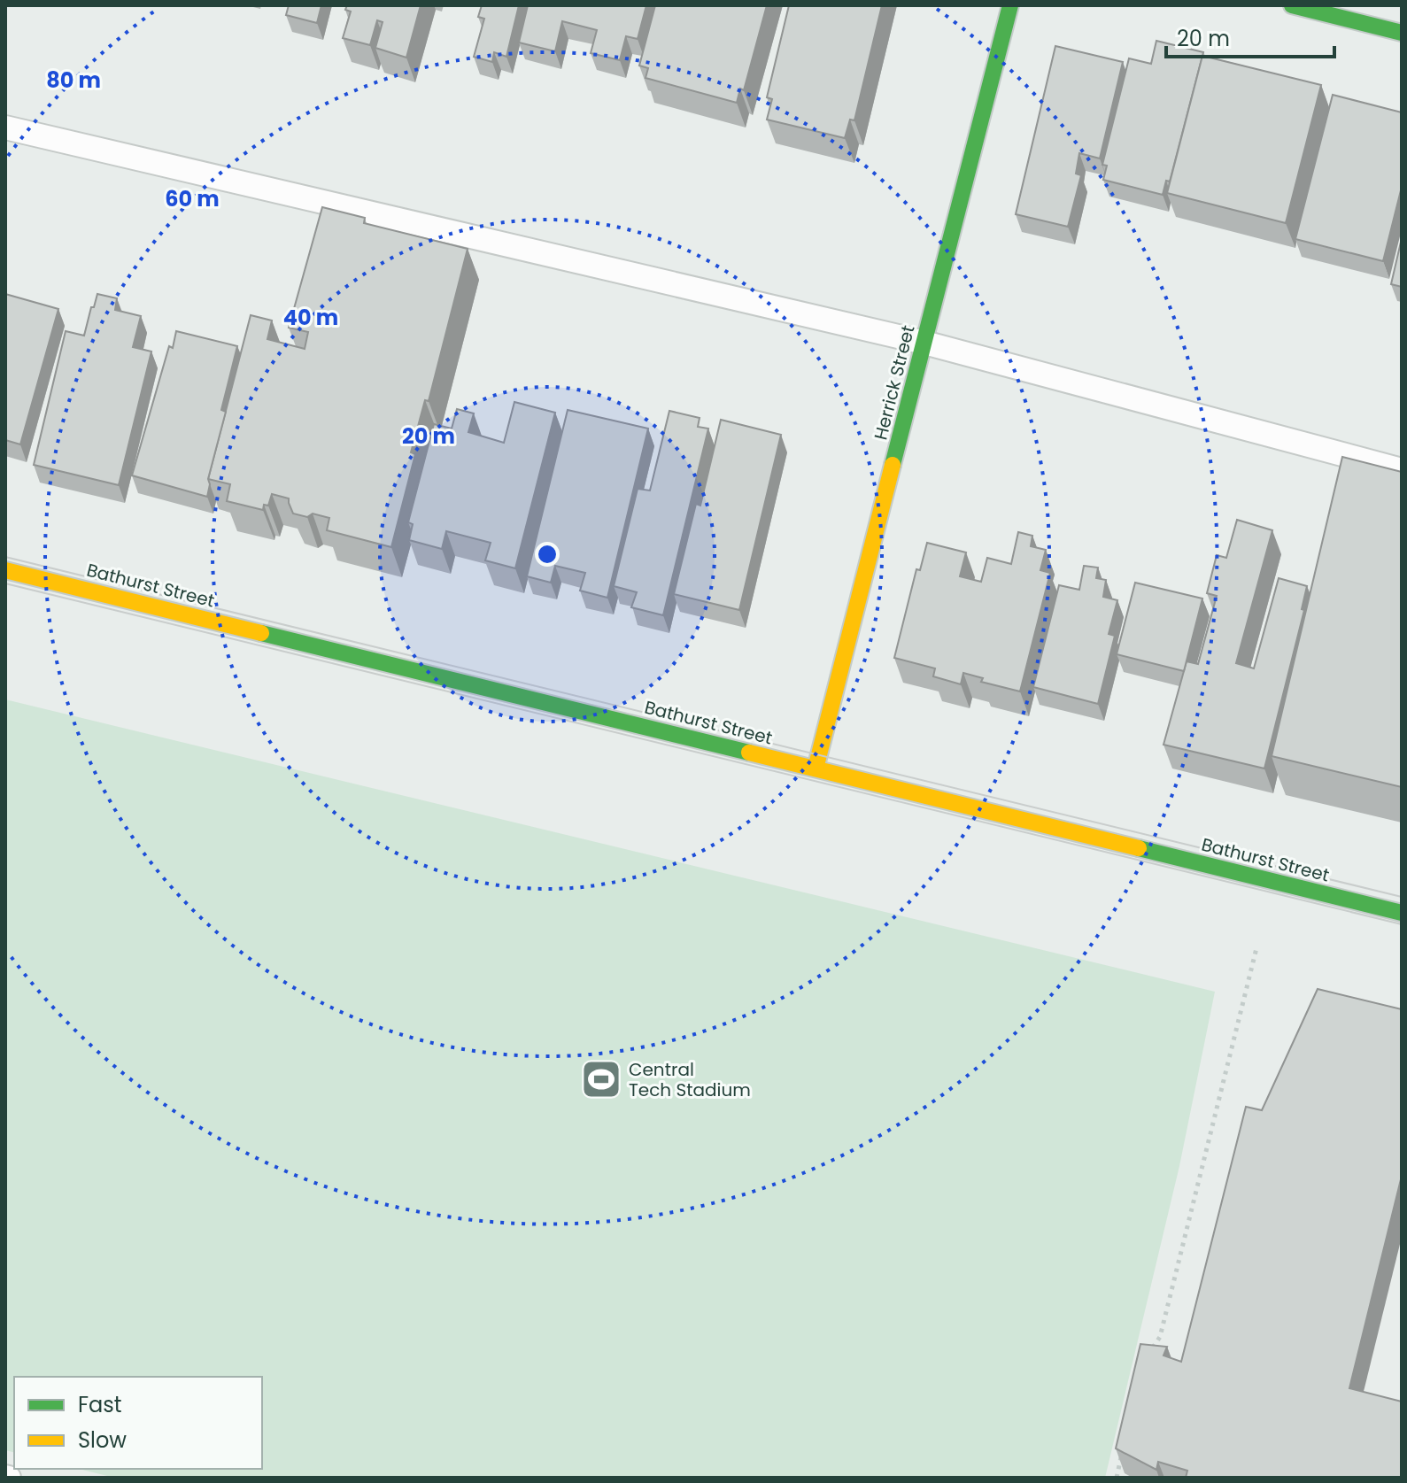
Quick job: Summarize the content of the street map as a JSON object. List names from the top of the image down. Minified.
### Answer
{"streets":{"main road":["Herrick Street","Bathurst Street"]},"crossings":[["Herrick Street","Bathurst Street"]],"places":{"sports":["Central Tech Stadium"]},"legend":["Fast","Slow"],"scale_bar":"20 m","rings":["80 m","60 m","40 m","20 m"]}
